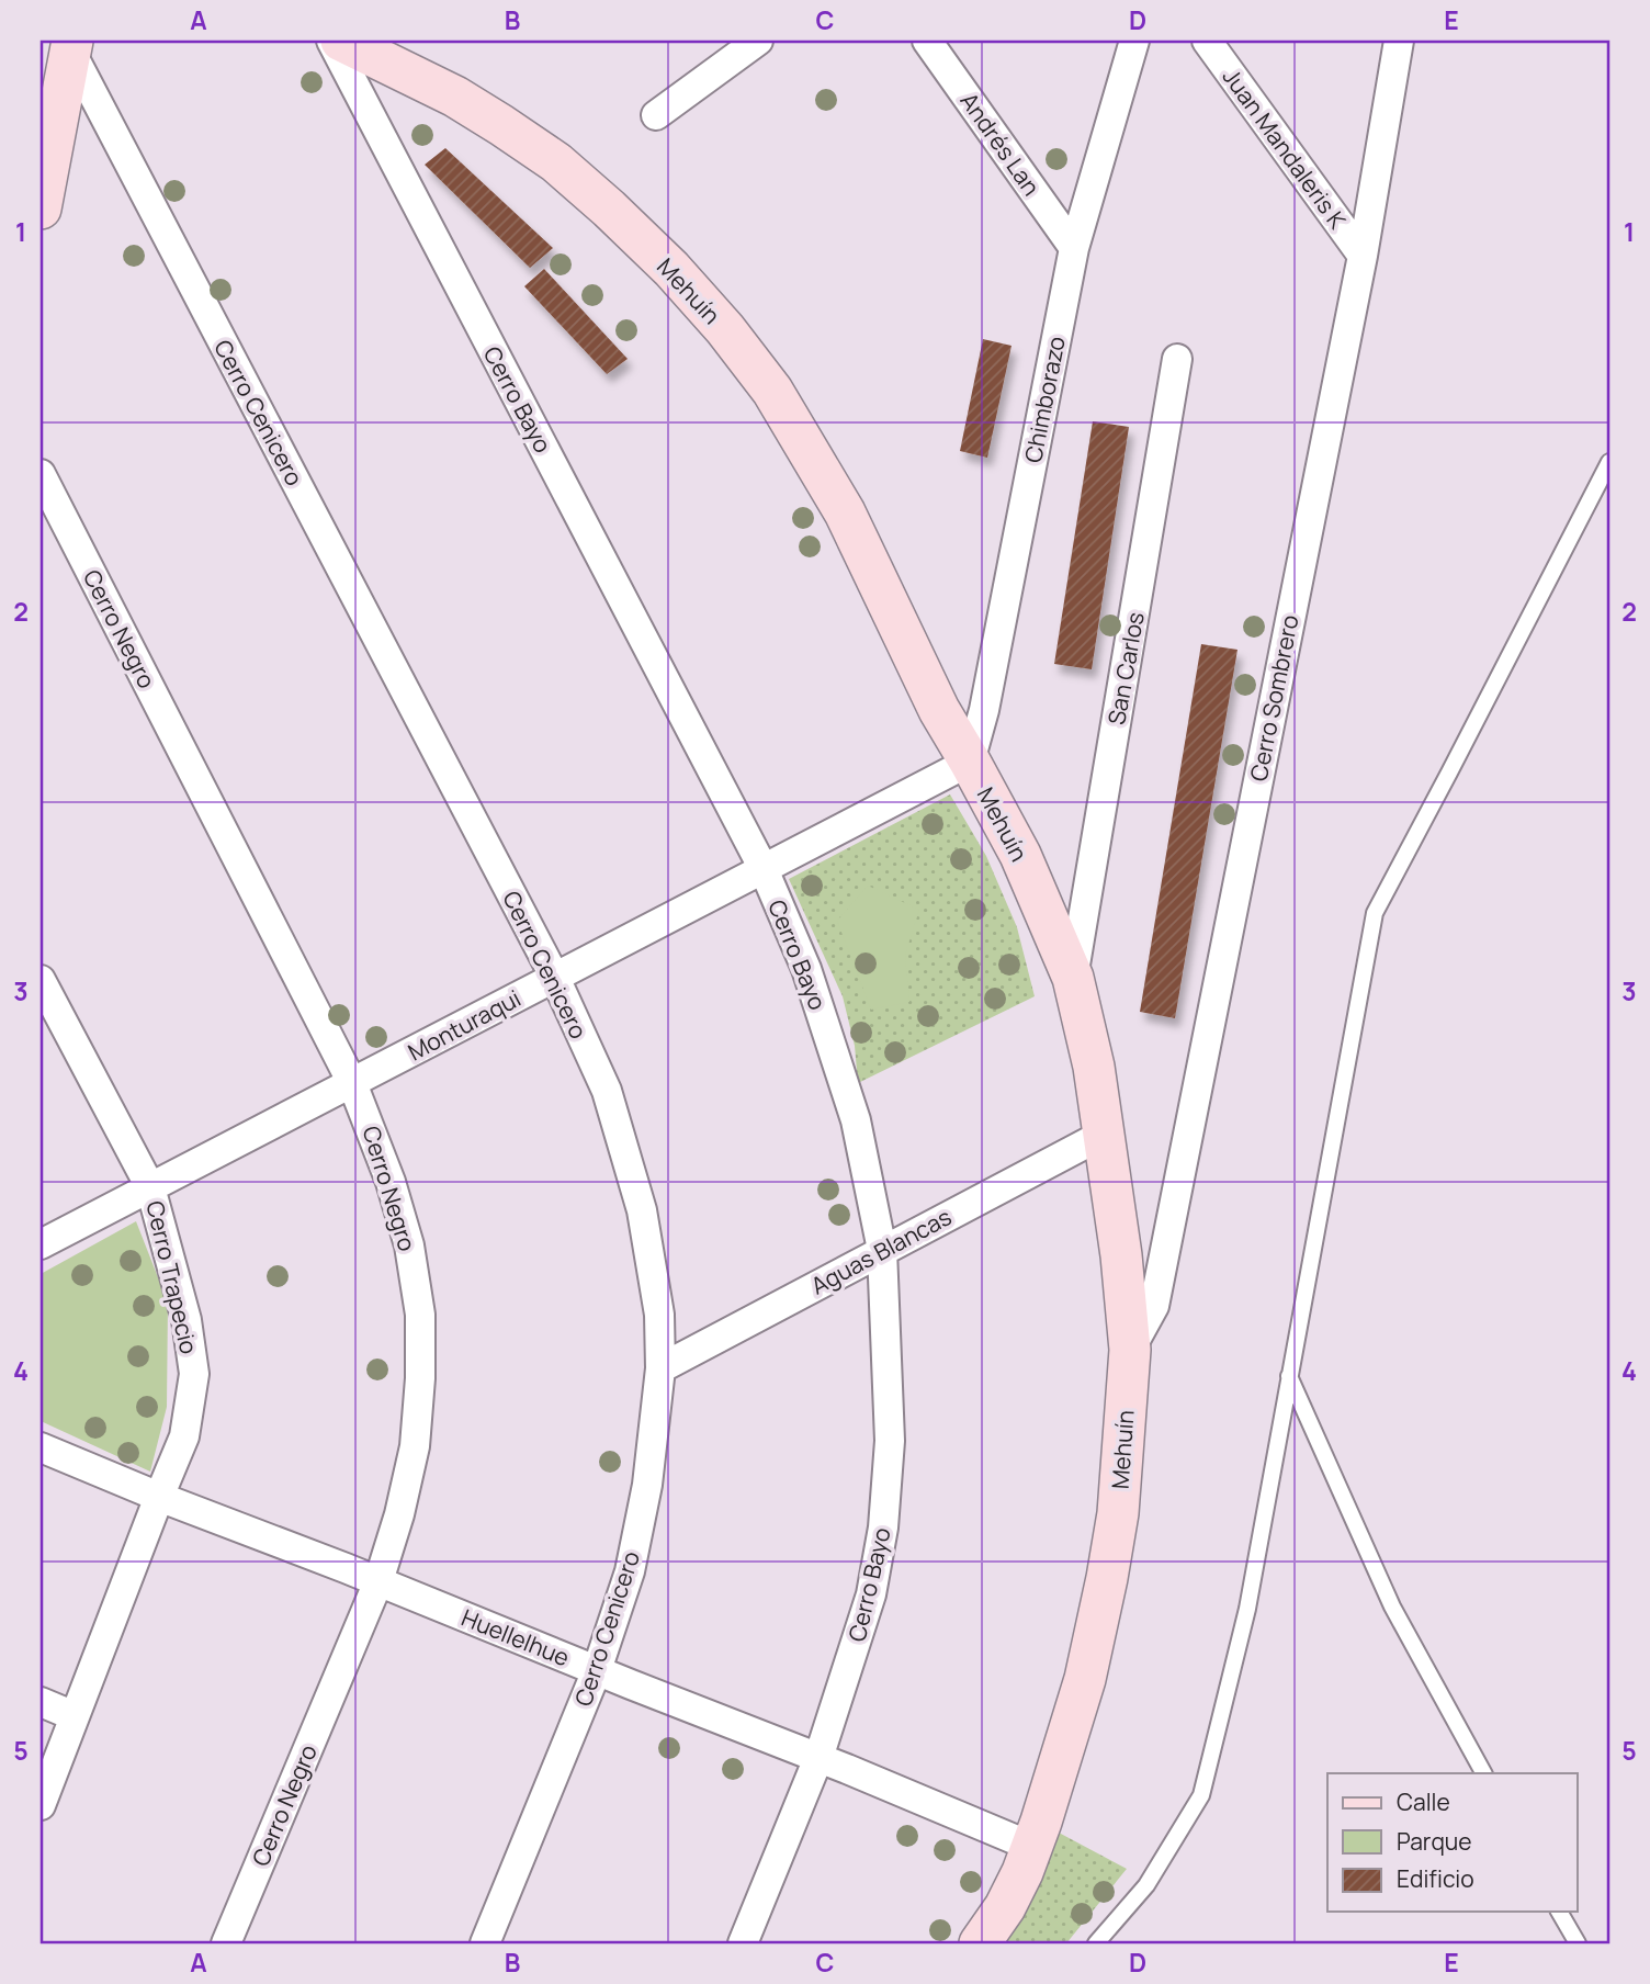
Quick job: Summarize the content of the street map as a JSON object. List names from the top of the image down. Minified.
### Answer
{"streets":{"street":["Andrés Lan","Juan Mandaleris K","Mehuín","Cerro Bayo","Chimborazo","Cerro Cenicero","Cerro Negro","San Carlos","Cerro Sombrero","Monturaqui","Aguas Blancas","Cerro Trapecio","Huellelhue"]},"crossings":[["Andrés Lan","Chimborazo"],["Juan Mandaleris K","Cerro Sombrero"],["Mehuín","Chimborazo"],["Mehuín","San Carlos"],["Mehuín","Cerro Sombrero"],["Mehuín","Monturaqui"],["Mehuín","Aguas Blancas"],["Mehuín","Huellelhue"],["Cerro Bayo","Monturaqui"],["Cerro Bayo","Aguas Blancas"],["Cerro Bayo","Huellelhue"],["Chimborazo","Monturaqui"],["Cerro Cenicero","Monturaqui"],["Cerro Cenicero","Aguas Blancas"],["Cerro Cenicero","Huellelhue"],["Cerro Negro","Monturaqui"],["Cerro Negro","Huellelhue"],["Monturaqui","Cerro Trapecio"],["Cerro Trapecio","Huellelhue"]],"legend":["Calle","Parque","Edificio"],"grid":{"columns":["A","B","C","D","E"],"rows":["1","2","3","4","5"]}}
